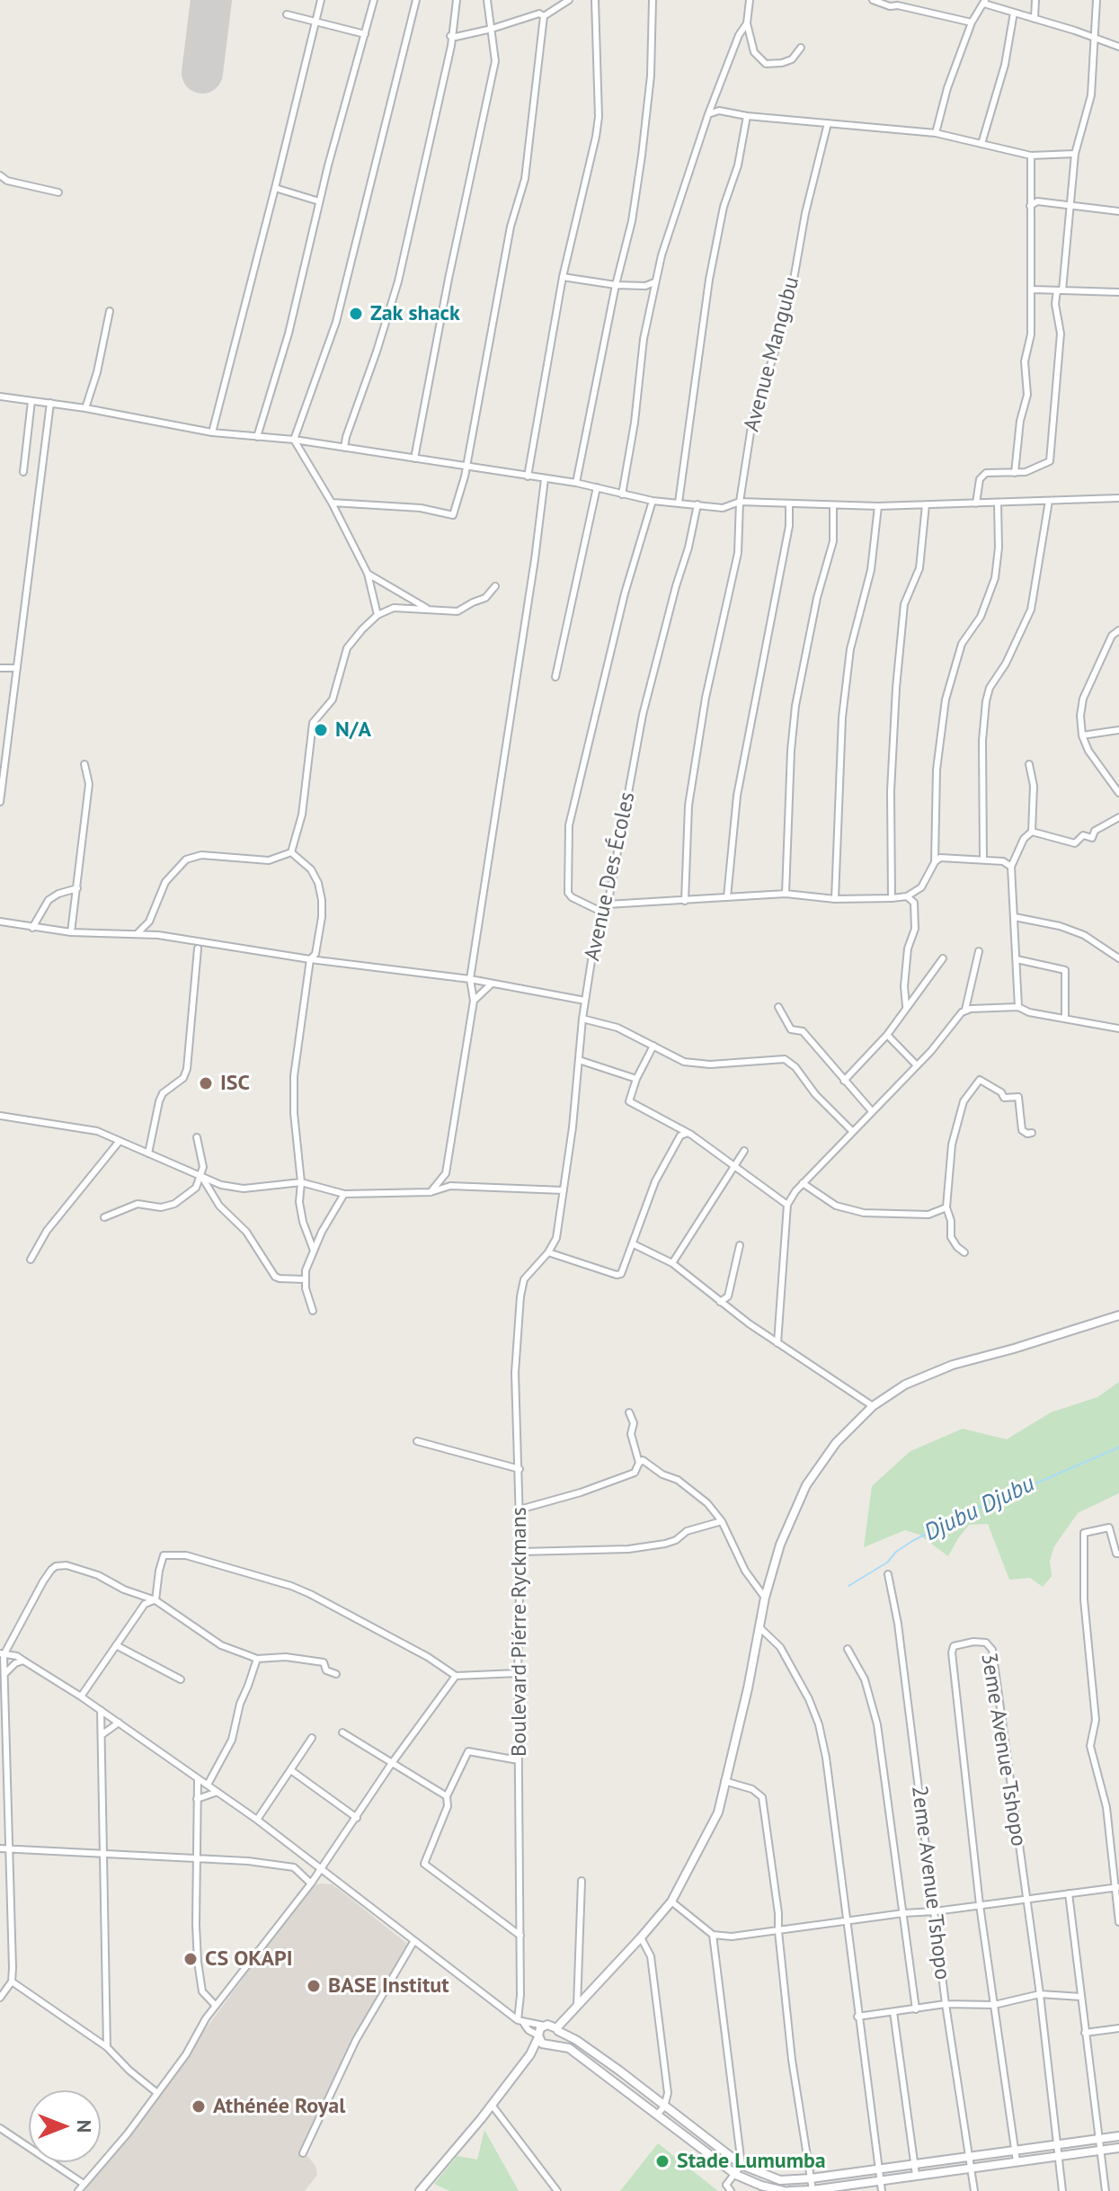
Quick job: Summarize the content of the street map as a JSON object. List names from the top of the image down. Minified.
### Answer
{"streets":{"street":["Avenue Mangubu","Avenue Des Écoles","Boulevard Piérre Ryckmans","3eme Avenue Tshopo","2eme Avenue Tshopo"]},"crossings":[["Avenue Des Écoles","Boulevard Piérre Ryckmans"]],"water":["Djubu Djubu"],"places":["Zak shack","N/A","ISC","CS OKAPI","BASE Institut","Athénée Royal","Stade Lumumba"],"north":"right"}
